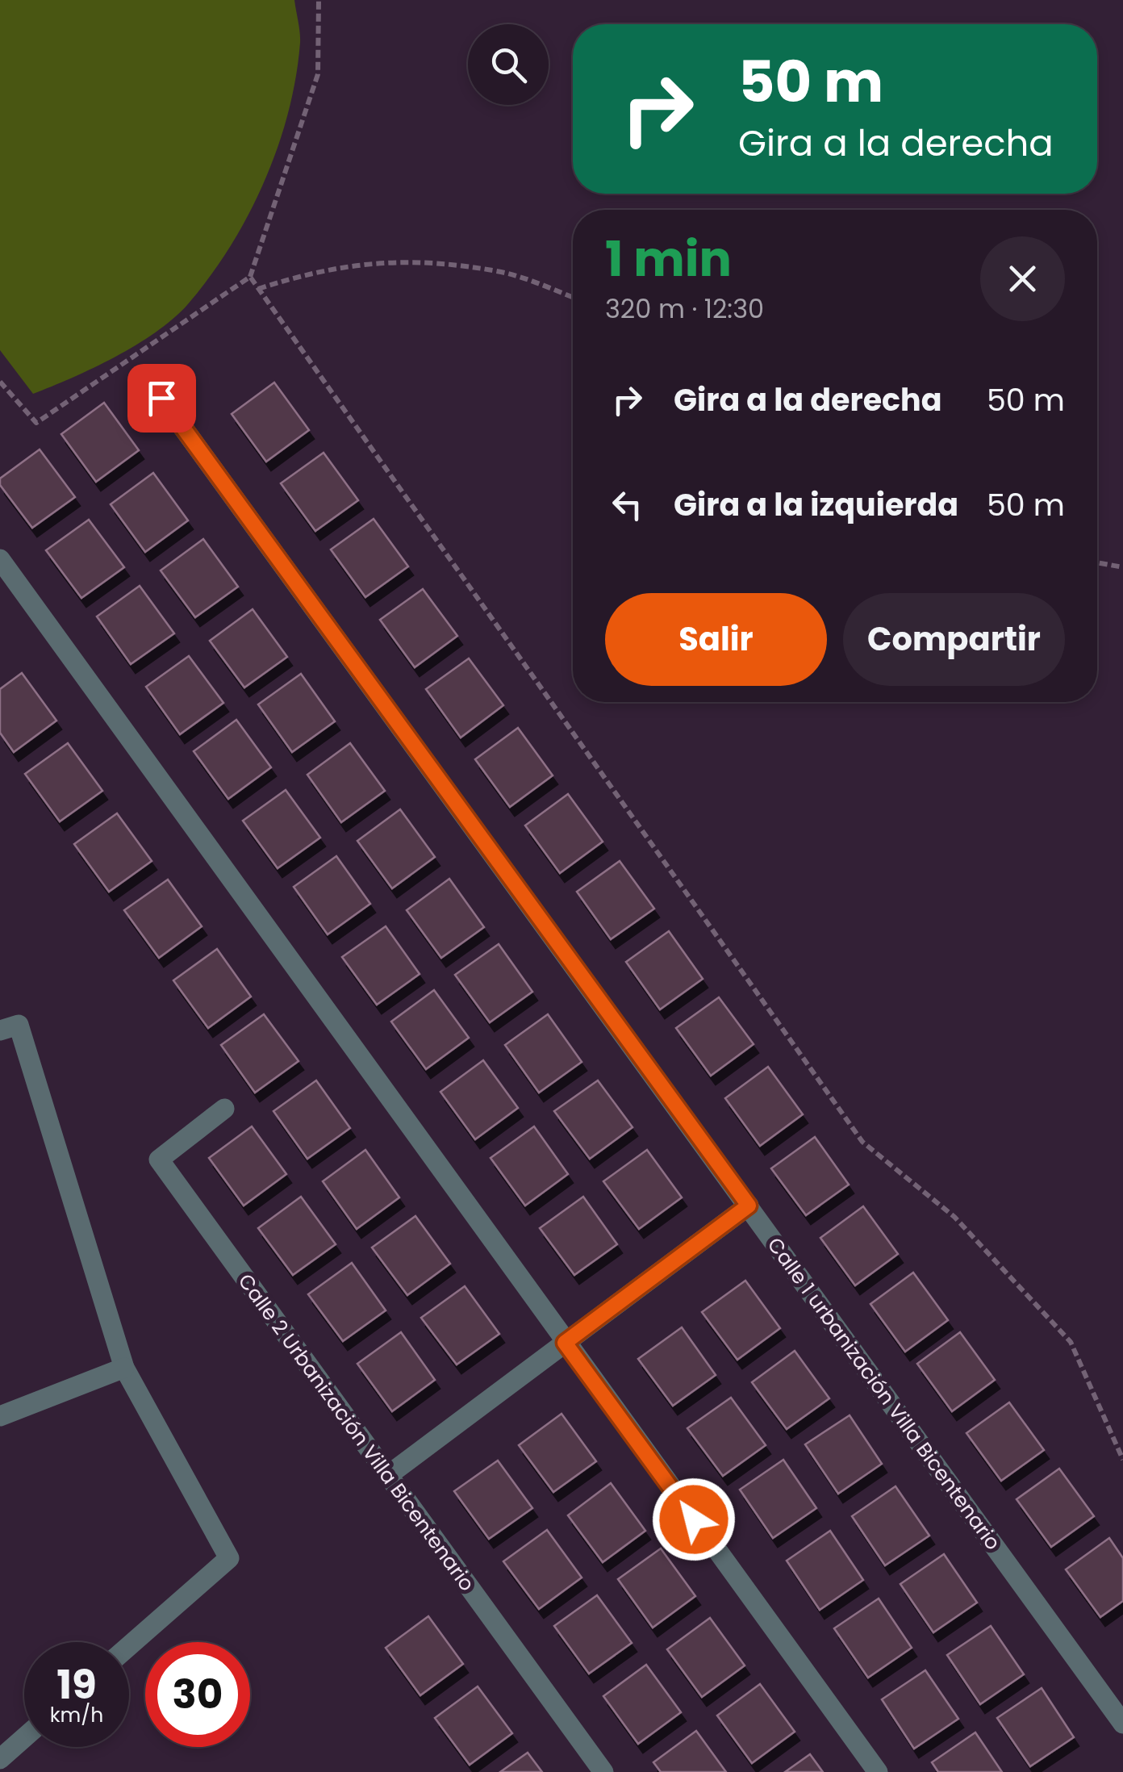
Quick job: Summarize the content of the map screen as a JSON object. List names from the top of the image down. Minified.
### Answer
{"streets":{"street":["Calle 1 urbanización Villa Bicentenario","Calle 2 Urbanización Villa Bicentenario"]},"page":{"turn":["50 m","Gira a la derecha"],"heading":["1 min","320 m · 12:30"],"list":[{"name":"Gira a la derecha","value":"50 m"},{"name":"Gira a la izquierda","value":"50 m"}],"buttons":["Salir","Compartir"],"speed":"19 km/h","limit":"30"}}
